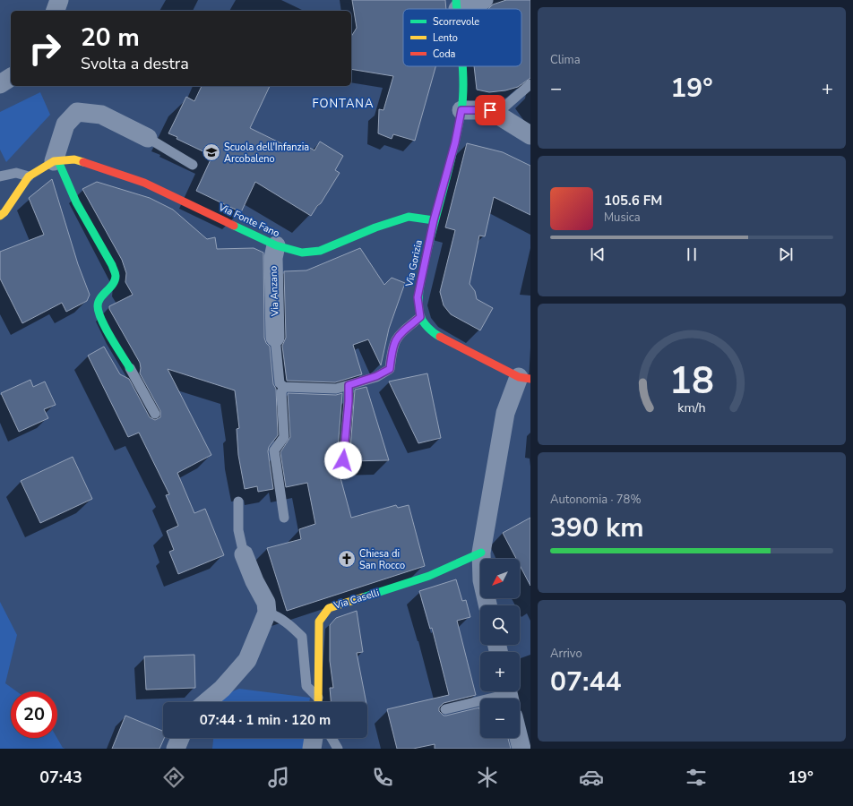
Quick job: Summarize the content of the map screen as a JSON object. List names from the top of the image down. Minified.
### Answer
{"streets":{"street":["Via Fonte Fano","Via Gorizia","Via Anzano","Via Caselli"]},"crossings":[["Via Fonte Fano","Via Gorizia"],["Via Fonte Fano","Via Anzano"]],"districts":["FONTANA"],"places":{"school or university":["Scuola dell'Infanzia Arcobaleno"],"church":["Chiesa di San Rocco"]},"legend":["Scorrevole","Lento","Coda"],"north":"bottom left","page":{"tile":["Clima",["Autonomia · 78%","390 km"],["Arrivo","07:44"]],"turn":["20 m","Svolta a destra"],"heat":["−","19°","+"],"song":["105.6 FM","Musica"],"map_buttons":["+","−"],"limit":"20","trip":"07:44 · 1 min · 120 m","tabs":["07:43","19°"],"gauge":["18","km/h"]}}
